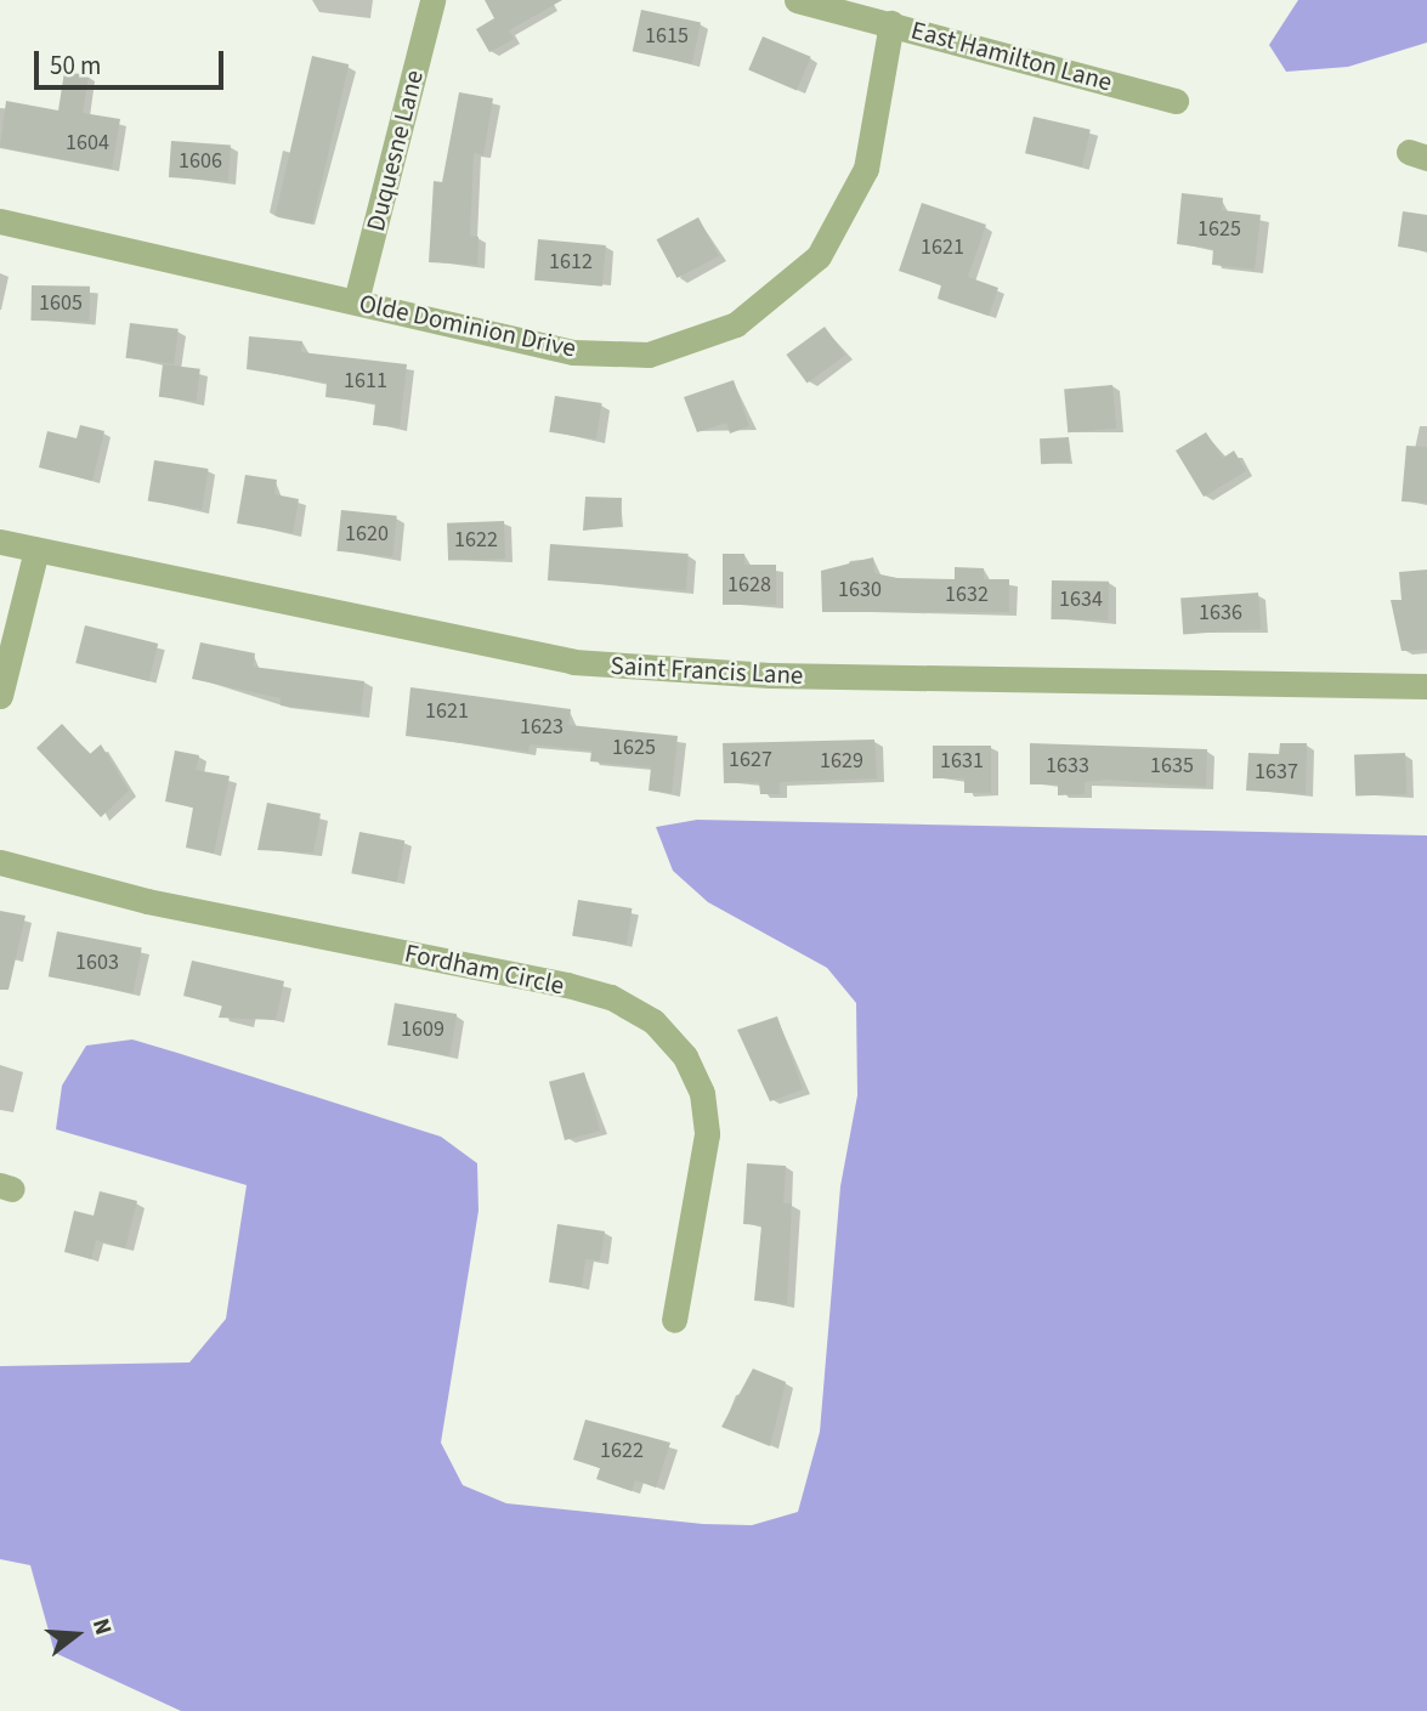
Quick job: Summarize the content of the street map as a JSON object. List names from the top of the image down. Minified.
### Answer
{"streets":{"street":["East Hamilton Lane","Duquesne Lane","Olde Dominion Drive","Saint Francis Lane","Fordham Circle"]},"crossings":[["East Hamilton Lane","Olde Dominion Drive"],["Duquesne Lane","Olde Dominion Drive"]],"house_numbers":["1615","1604","1606","1625","1621","1612","1605","1611","1620","1622","1628","1630","1632","1634","1636","1621","1623","1625","1627","1629","1631","1633","1635","1637","1603","1609","1622"],"scale_bar":"50 m","north":"right"}
